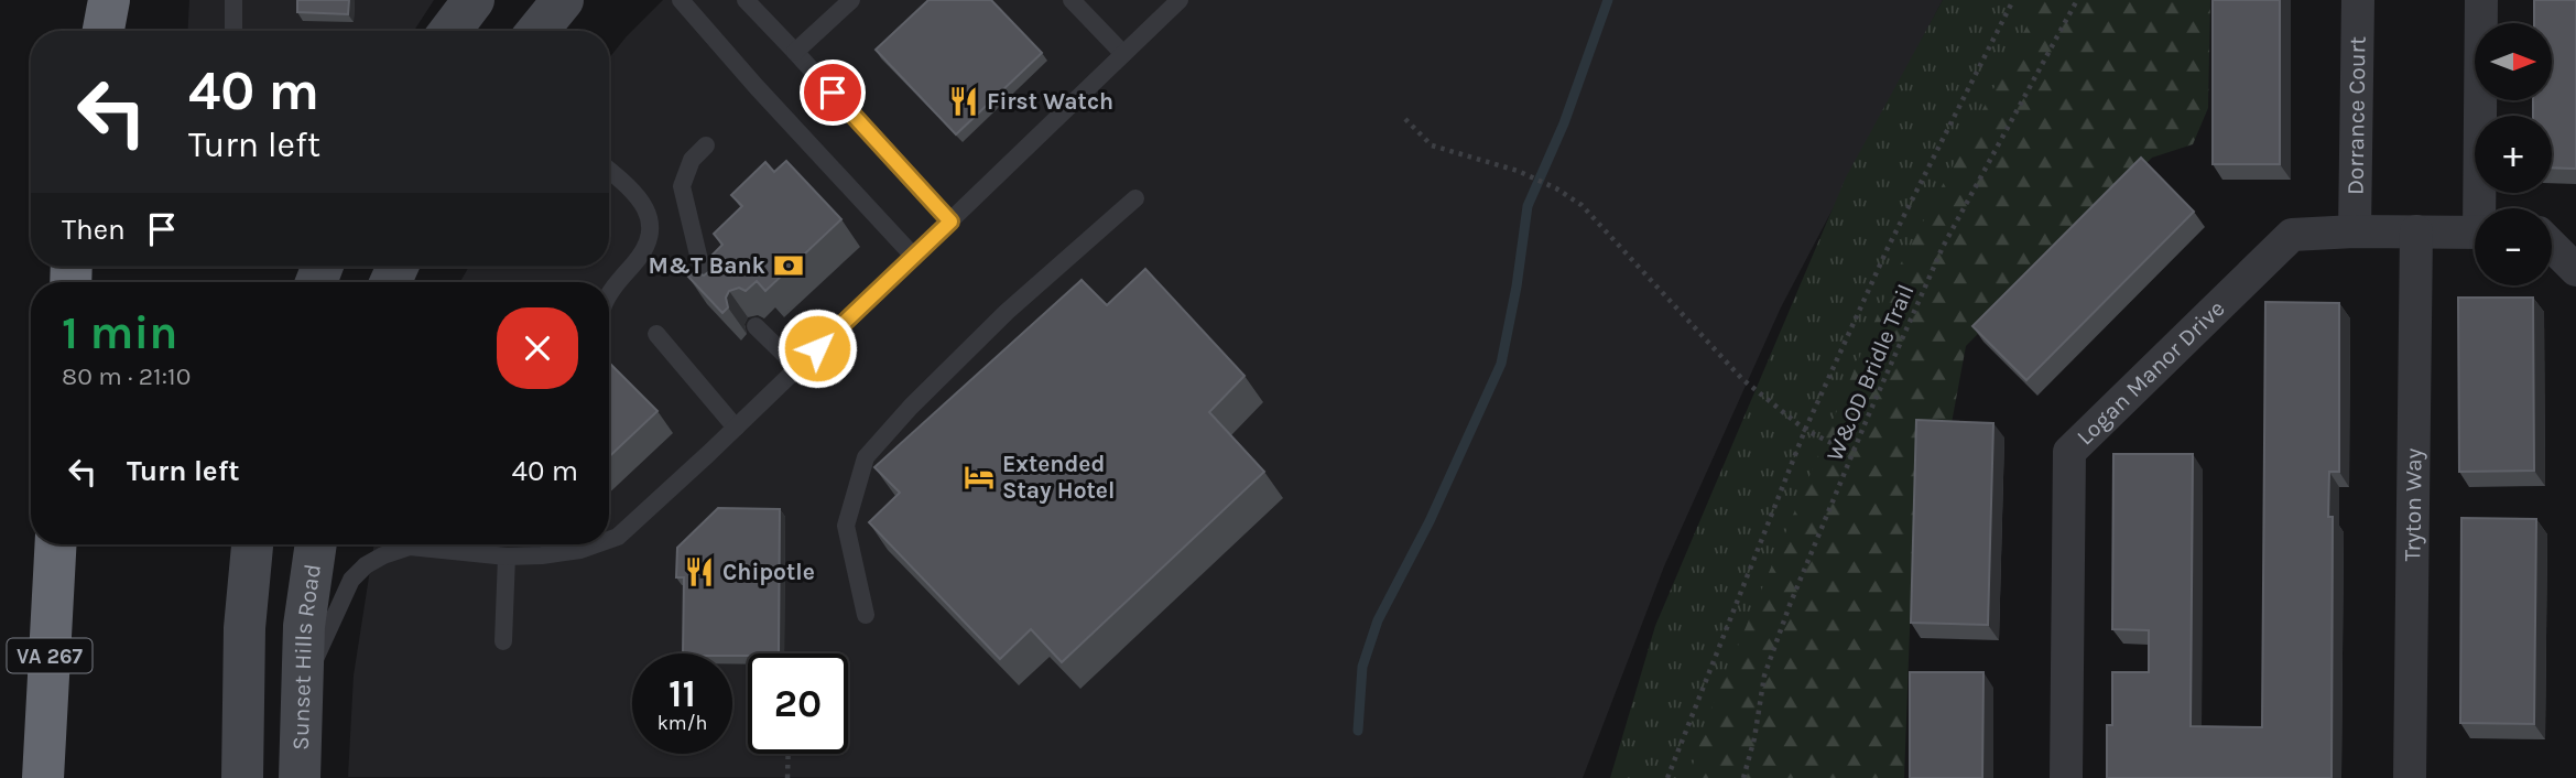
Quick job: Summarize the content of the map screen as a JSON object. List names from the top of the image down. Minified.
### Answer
{"streets":{"highway":["VA 267"],"main road":["Sunset Hills Road"],"street":["Dorrance Court","Logan Manor Drive","Tryton Way"],"path":["W&OD Bridle Trail"]},"crossings":[["Dorrance Court","Logan Manor Drive"],["Logan Manor Drive","Tryton Way"]],"places":{"restaurant":["First Watch","Chipotle"],"bank":["M&T Bank"],"hotel":["Extended Stay Hotel"]},"north":"right","page":{"map_buttons":["+","−"],"turn":["40 m","Turn left"],"then":"Then","heading":["1 min","80 m · 21:10"],"list":[{"name":"Turn left","value":"40 m"}],"speed":"11 km/h","limit":"20"}}
